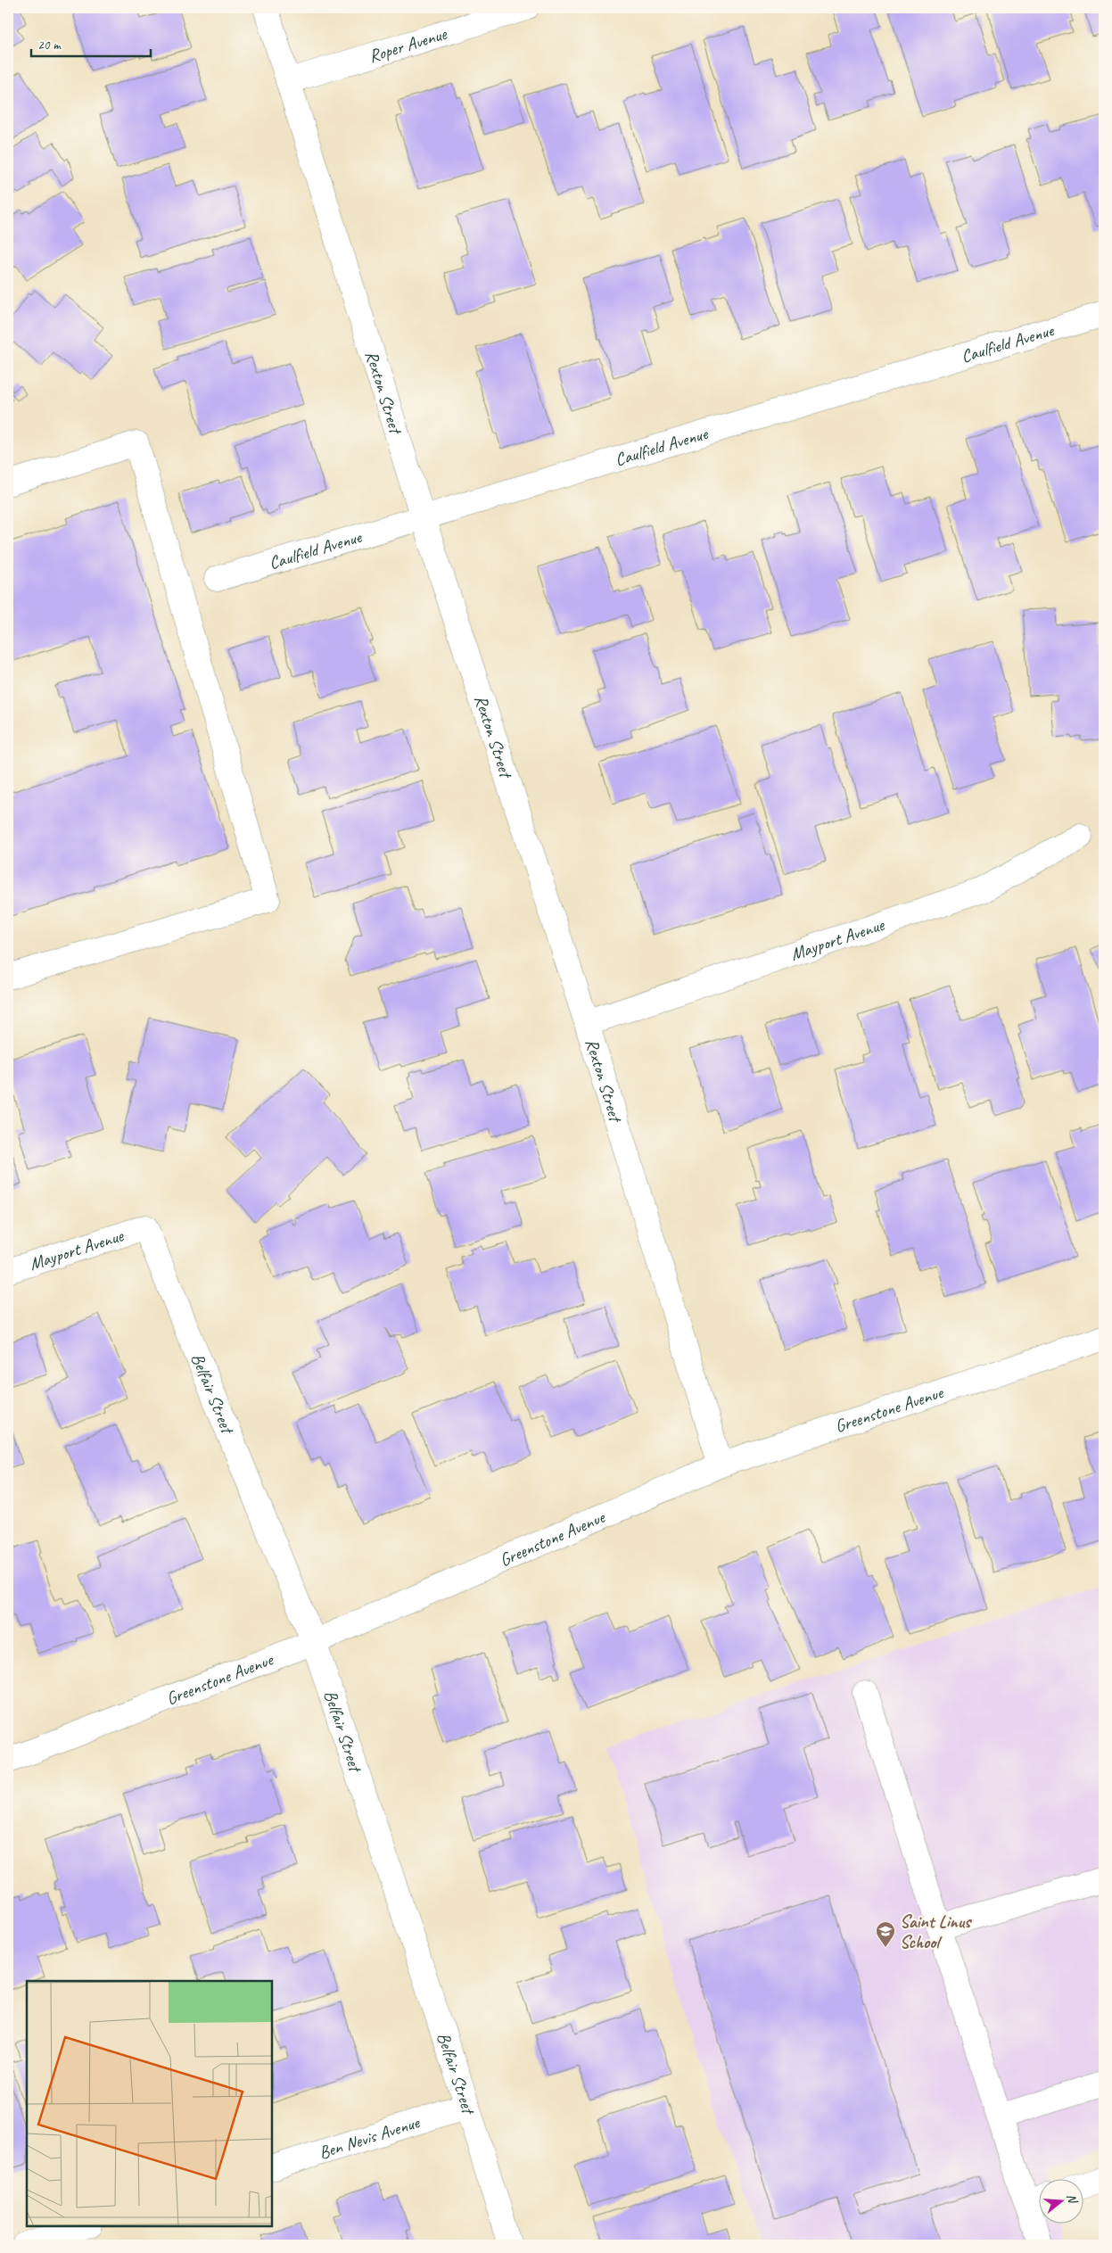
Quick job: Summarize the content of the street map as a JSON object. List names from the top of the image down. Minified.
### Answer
{"streets":{"street":["Roper Avenue","Caulfield Avenue","Rexton Street","Mayport Avenue","Belfair Street","Greenstone Avenue","Ben Nevis Avenue"]},"crossings":[["Roper Avenue","Rexton Street"],["Caulfield Avenue","Rexton Street"],["Rexton Street","Mayport Avenue"],["Rexton Street","Greenstone Avenue"],["Mayport Avenue","Belfair Street"],["Belfair Street","Greenstone Avenue"],["Belfair Street","Ben Nevis Avenue"]],"places":{"school or university":["Saint Linus School"]},"scale_bar":"20 m","north":"right"}
